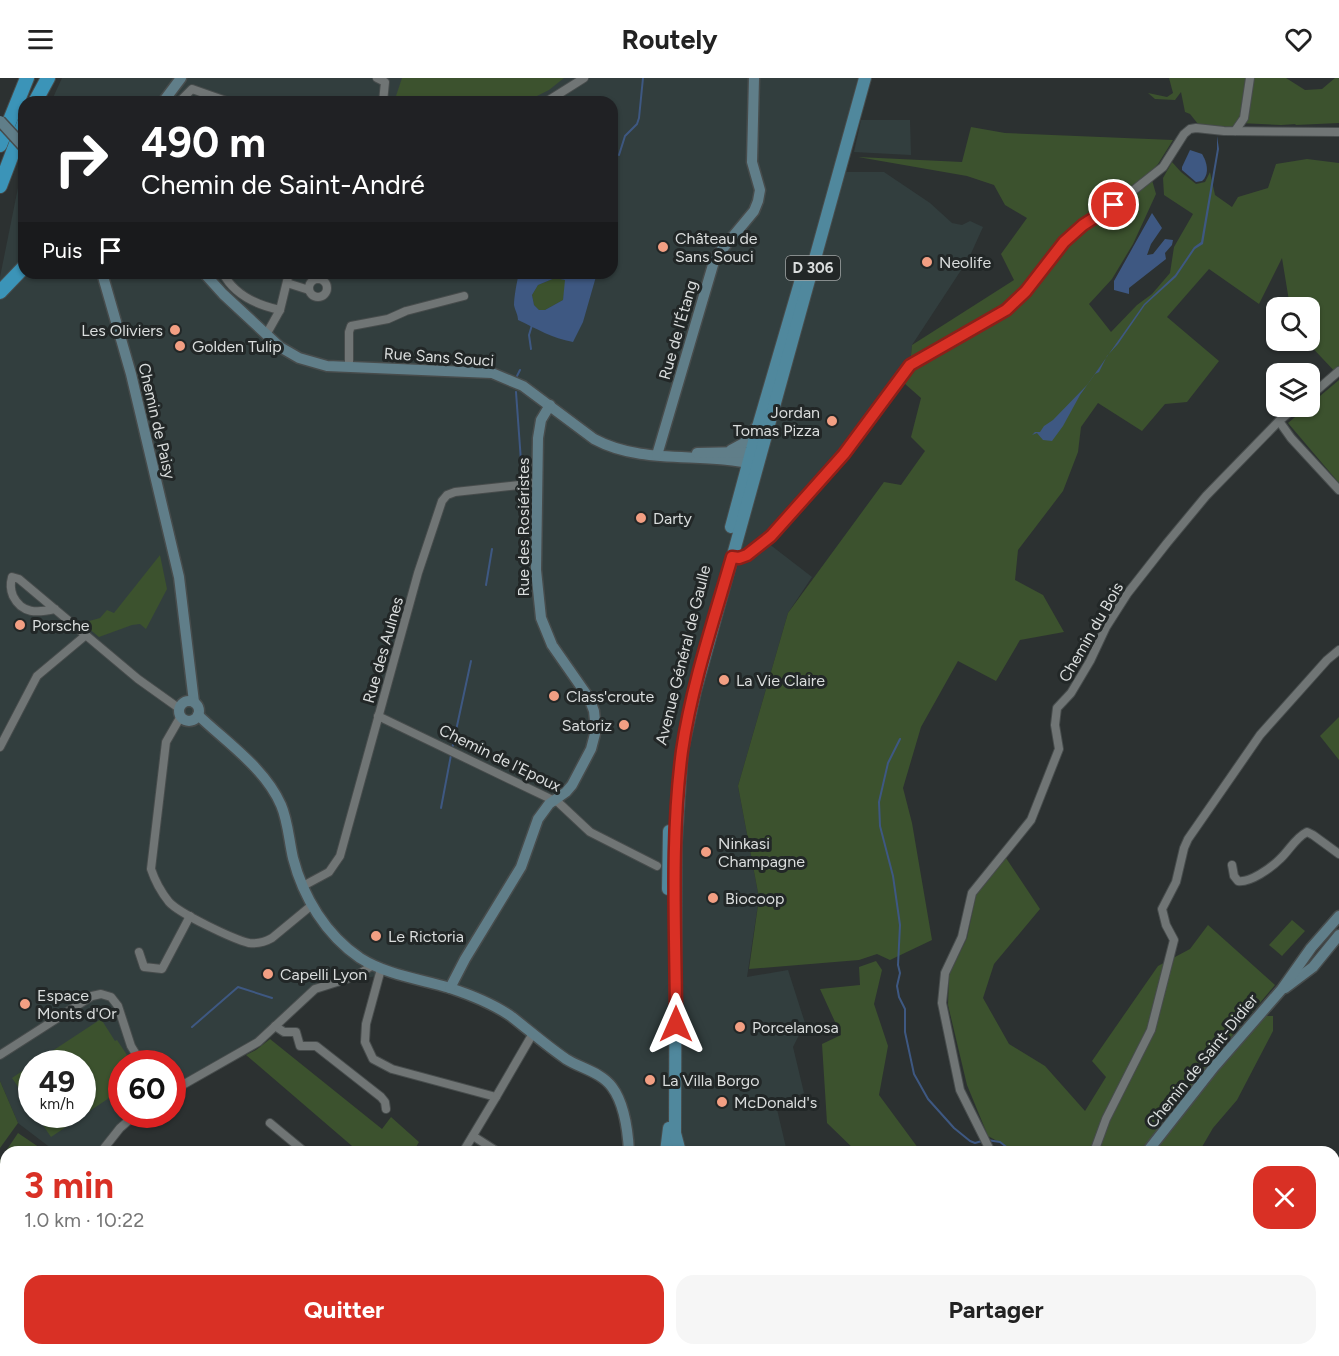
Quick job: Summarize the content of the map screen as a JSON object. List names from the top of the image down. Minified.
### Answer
{"streets":{"main road":["D 306","Avenue Général de Gaulle"],"street":["Rue de l'Étang","Rue Sans Souci","Chemin de Paisy","Rue des Rosiéristes","Chemin du Bois","Rue des Aulnes","Chemin de l'Epoux","Chemin de Saint-Didier"]},"crossings":[["D 306","Rue Sans Souci"],["D 306","Avenue Général de Gaulle"],["Rue de l'Étang","Rue Sans Souci"],["Rue Sans Souci","Rue des Rosiéristes"],["Rue des Rosiéristes","Rue des Aulnes"],["Rue des Rosiéristes","Chemin de l'Epoux"],["Rue des Aulnes","Chemin de l'Epoux"],["Avenue Général de Gaulle","Chemin de l'Epoux"]],"places":["Château de Sans Souci","Neolife","Les Oliviers","Golden Tulip","Jordan Tomas Pizza","Darty","Porsche","La Vie Claire","Class'croute","Satoriz","Ninkasi Champagne","Biocoop","Le Rictoria","Capelli Lyon","Espace Monts d'Or","Porcelanosa","La Villa Borgo","McDonald's"],"page":{"header":"Routely","turn":["490 m","Chemin de Saint-André"],"then":"Puis","speed":"49 km/h","limit":"60","heading":["3 min","1.0 km · 10:22"],"buttons":["Quitter","Partager"]}}
